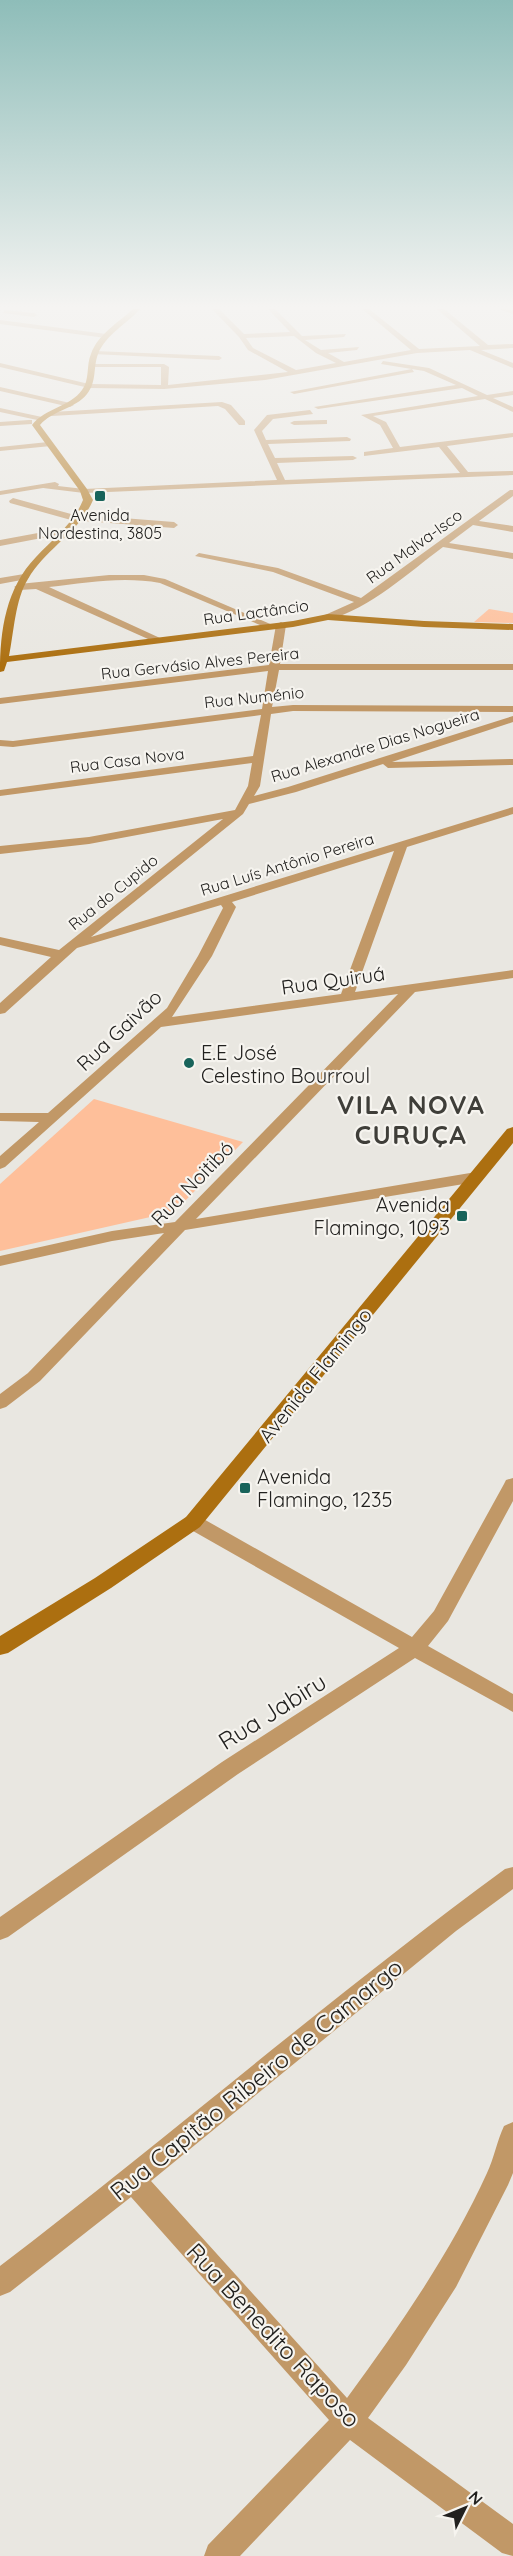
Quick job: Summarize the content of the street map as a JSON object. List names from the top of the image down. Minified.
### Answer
{"streets":{"main road":["Rua Lactâncio","Avenida Flamingo"],"street":["Rua Malva-Isco","Rua Gervásio Alves Pereira","Rua Numénio","Rua Alexandre Dias Nogueira","Rua Casa Nova","Rua Luís Antônio Pereira","Rua do Cupido","Rua Quiruá","Rua Gaivão","Rua Noitibó","Rua Jabiru","Rua Capitão Ribeiro de Camargo","Rua Benedito Raposo"]},"crossings":[["Rua Malva-Isco","Rua Lactâncio"],["Rua Alexandre Dias Nogueira","Rua do Cupido"],["Rua Luís Antônio Pereira","Rua do Cupido"],["Rua Luís Antônio Pereira","Rua Gaivão"],["Rua Quiruá","Rua Gaivão"],["Rua Quiruá","Rua Noitibó"],["Rua Capitão Ribeiro de Camargo","Rua Benedito Raposo"]],"districts":["VILA NOVA CURUÇA"],"places":{"transit":["Avenida Nordestina, 3805","Avenida Flamingo, 1093","Avenida Flamingo, 1235"],"other":["E.E José Celestino Bourroul"]},"north":"top right"}
